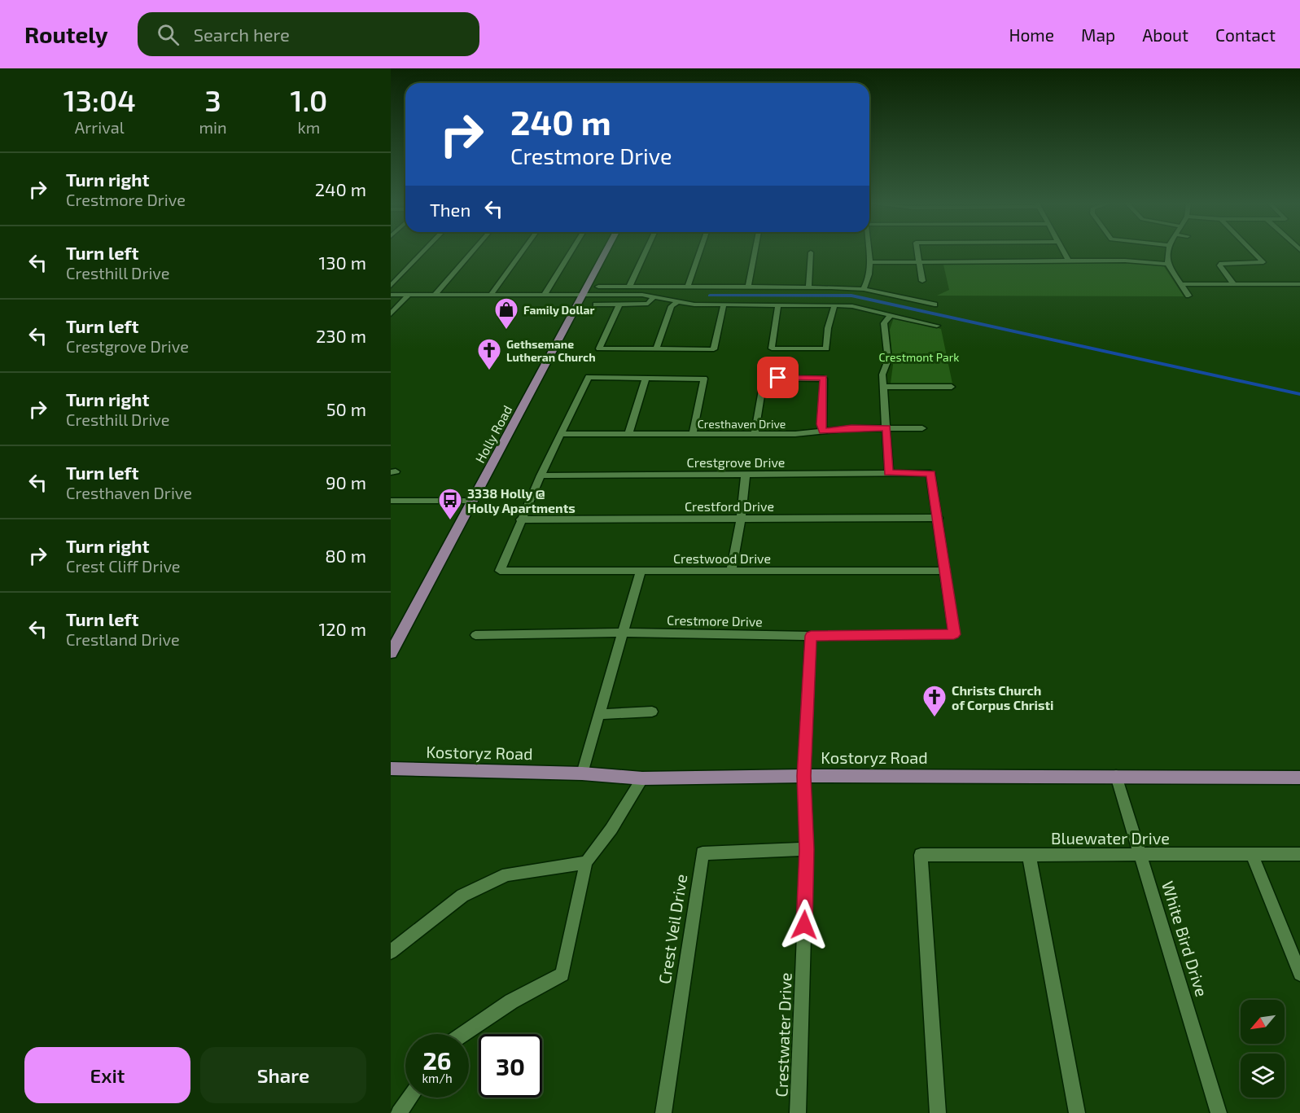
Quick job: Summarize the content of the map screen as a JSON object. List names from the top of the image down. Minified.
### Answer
{"streets":{"main road":["Holly Road","Kostoryz Road"],"street":["Cresthaven Drive","Crestgrove Drive","Crestford Drive","Crestwood Drive","Crestmore Drive","Bluewater Drive","Crest Veil Drive","White Bird Drive","Crestwater Drive"]},"crossings":[["Crestgrove Drive","Crestford Drive"],["Crestford Drive","Crestwood Drive"],["Crestwood Drive","Crestmore Drive"],["Crestmore Drive","Crestwater Drive"],["Kostoryz Road","White Bird Drive"],["Kostoryz Road","Crestwater Drive"],["Bluewater Drive","White Bird Drive"],["Crest Veil Drive","Crestwater Drive"]],"parks":["Crestmont Park"],"places":{"shop":["Family Dollar"],"church":["Gethsemane Lutheran Church","Christs Church of Corpus Christi"],"bus stop":["3338 Holly @ Holly Apartments"]},"north":"bottom left","page":{"header":"Routely","search":"Search here","nav":["Home","Map","About","Contact"],"eta":["13:04","Arrival","3","min","1.0","km"],"turn":["240 m","Crestmore Drive"],"list":[{"name":"Turn right","note":"Crestmore Drive","value":"240 m"},{"name":"Turn left","note":"Cresthill Drive","value":"130 m"},{"name":"Turn left","note":"Crestgrove Drive","value":"230 m"},{"name":"Turn right","note":"Cresthill Drive","value":"50 m"},{"name":"Turn left","note":"Cresthaven Drive","value":"90 m"},{"name":"Turn right","note":"Crest Cliff Drive","value":"80 m"},{"name":"Turn left","note":"Crestland Drive","value":"120 m"}],"then":"Then","speed":"26 km/h","limit":"30","buttons":["Exit","Share"]}}
